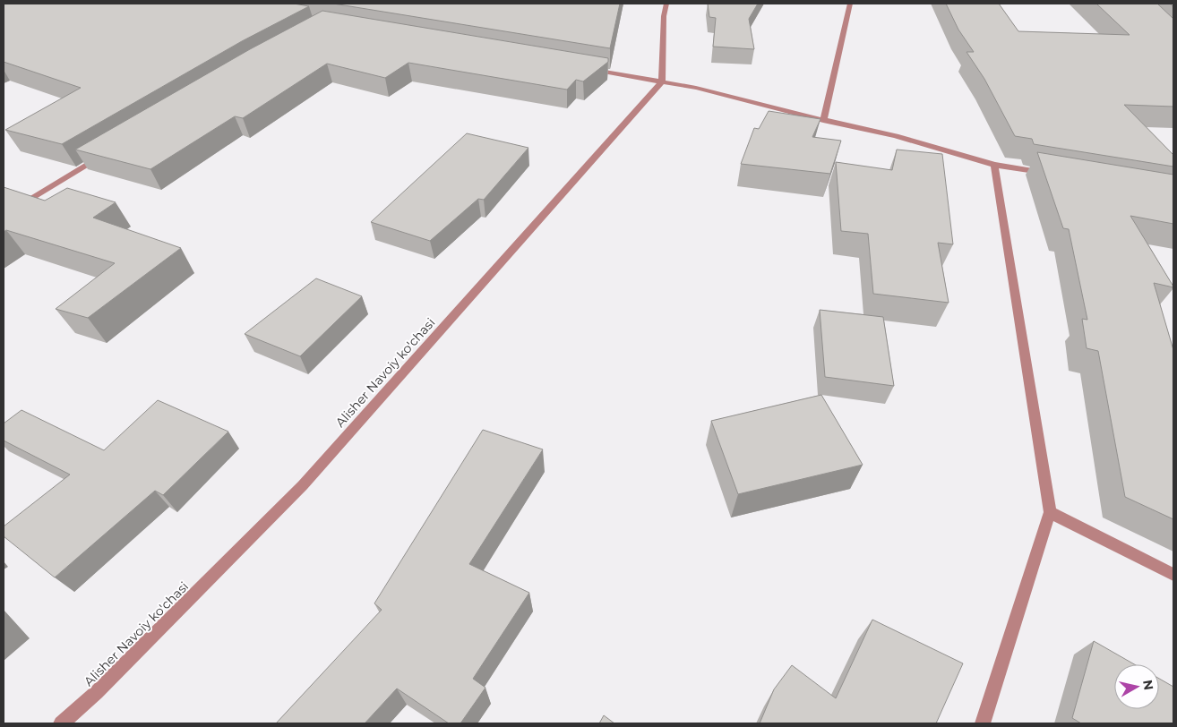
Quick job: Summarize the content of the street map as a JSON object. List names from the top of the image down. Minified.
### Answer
{"streets":{"street":["Alisher Navoiy ko'chasi"]},"north":"right"}
